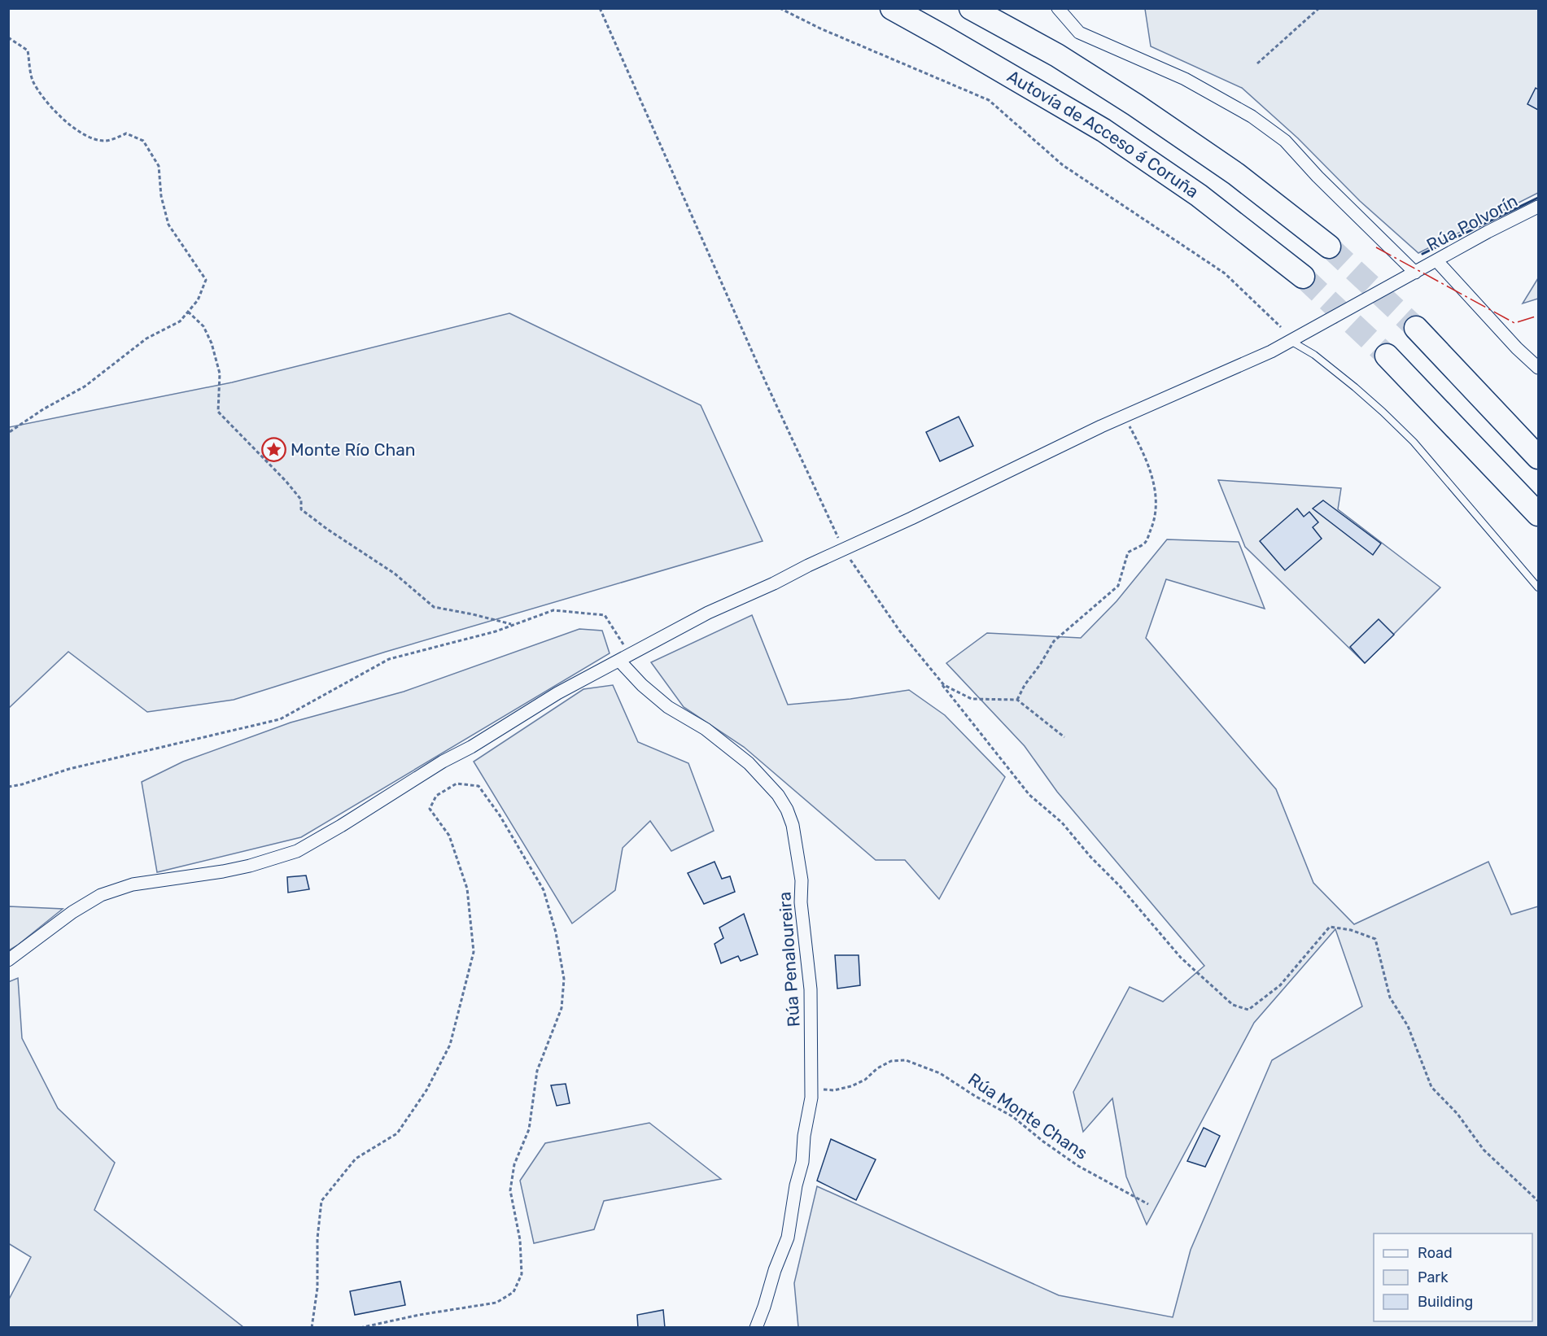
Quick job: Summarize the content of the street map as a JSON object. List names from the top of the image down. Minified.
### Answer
{"streets":{"highway":["Autovía de Acceso á Coruña"],"street":["Rúa Polvorín","Rúa Penaloureira"],"path":["Rúa Monte Chans"]},"crossings":[["Rúa Polvorín","Rúa Penaloureira"],["Rúa Penaloureira","Rúa Monte Chans"]],"places":{"place":["Monte Río Chan"]},"legend":["Road","Park","Building"]}
